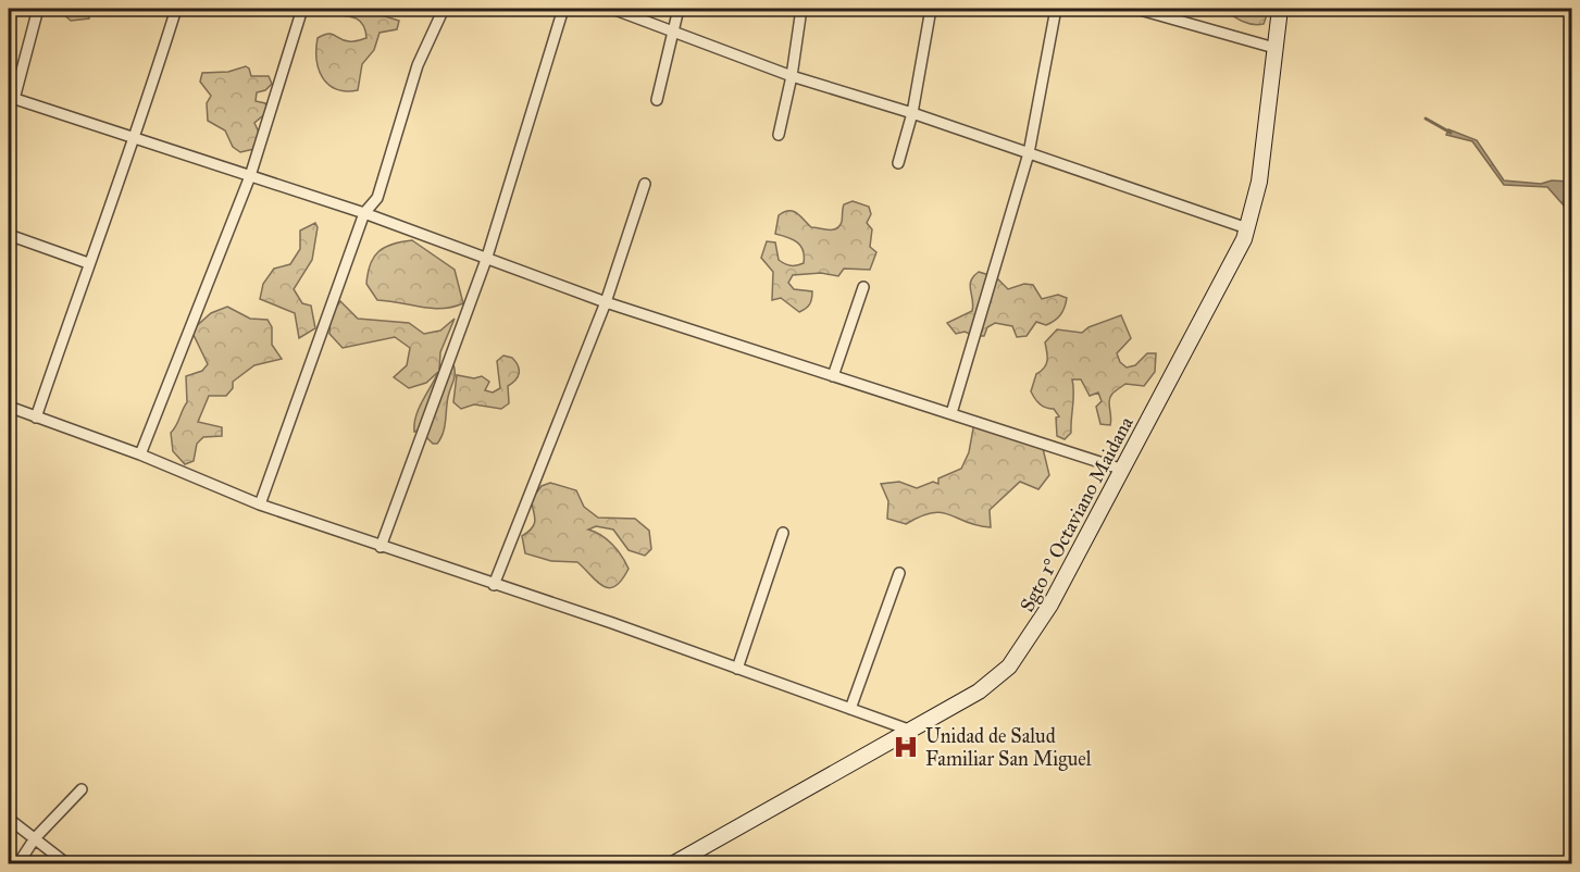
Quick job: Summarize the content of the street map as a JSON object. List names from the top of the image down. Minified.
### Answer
{"streets":{"main road":["Sgto 1° Octaviano Maidana"]},"places":{"hospital":["Unidad de Salud Familiar San Miguel"]}}
